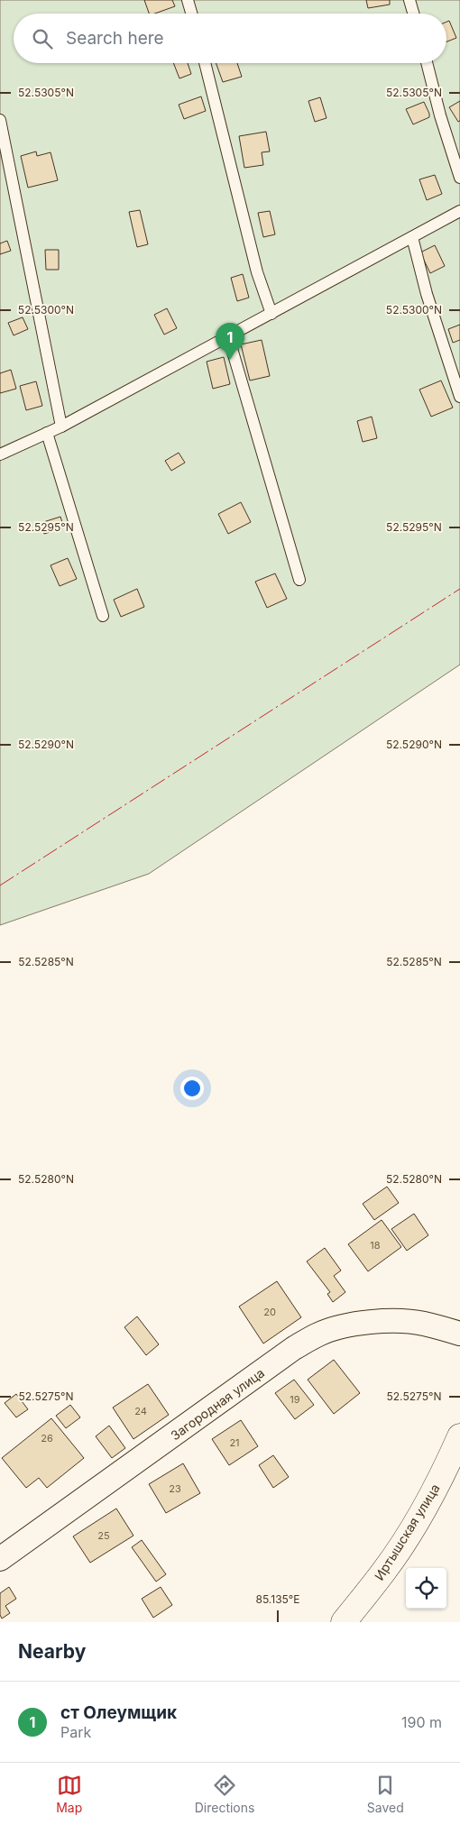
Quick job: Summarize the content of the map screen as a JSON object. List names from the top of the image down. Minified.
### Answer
{"streets":{"main road":["Иртышская улица"],"street":["Загородная улица"]},"house_numbers":["18","20","19","24","26","21","23","25"],"page":{"search":"Search here","pins":"1","heading":"Nearby","list":[{"mark":"1","name":"ст Олеумщик","note":"Park","value":"190 m"}],"nav":["Map","Directions","Saved"]},"coordinates":["52.5305°N","52.5300°N","52.5295°N","52.5290°N","52.5285°N","52.5280°N","52.5275°N","85.135°E"]}
